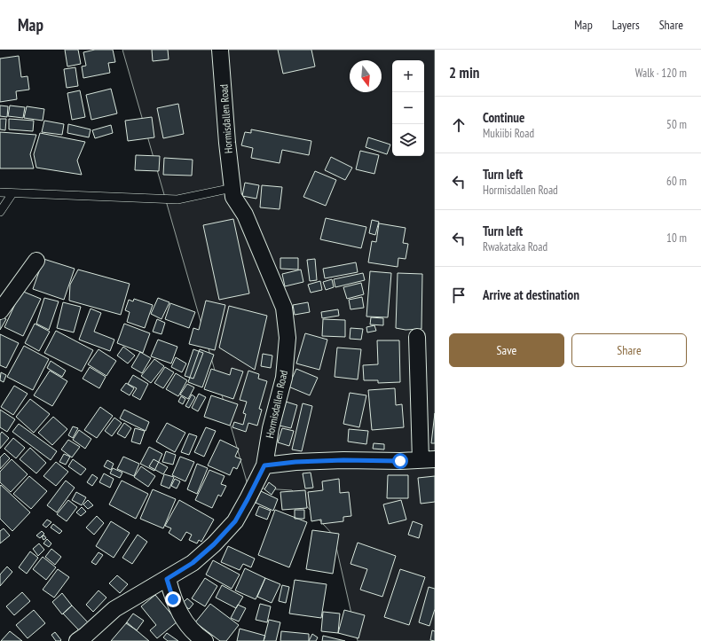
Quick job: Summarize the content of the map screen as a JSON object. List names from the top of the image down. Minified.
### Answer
{"streets":{"street":["Hormisdallen Road"]},"north":"bottom","page":{"header":"Map","nav":["Map","Layers","Share"],"heading":["2 min","Walk · 120 m"],"map_buttons":["+","−"],"list":[["Continue","Mukiibi Road","50 m"],["Turn left","Hormisdallen Road","60 m"],["Turn left","Rwakataka Road","10 m"],"Arrive at destination"],"buttons":["Save","Share"]}}
